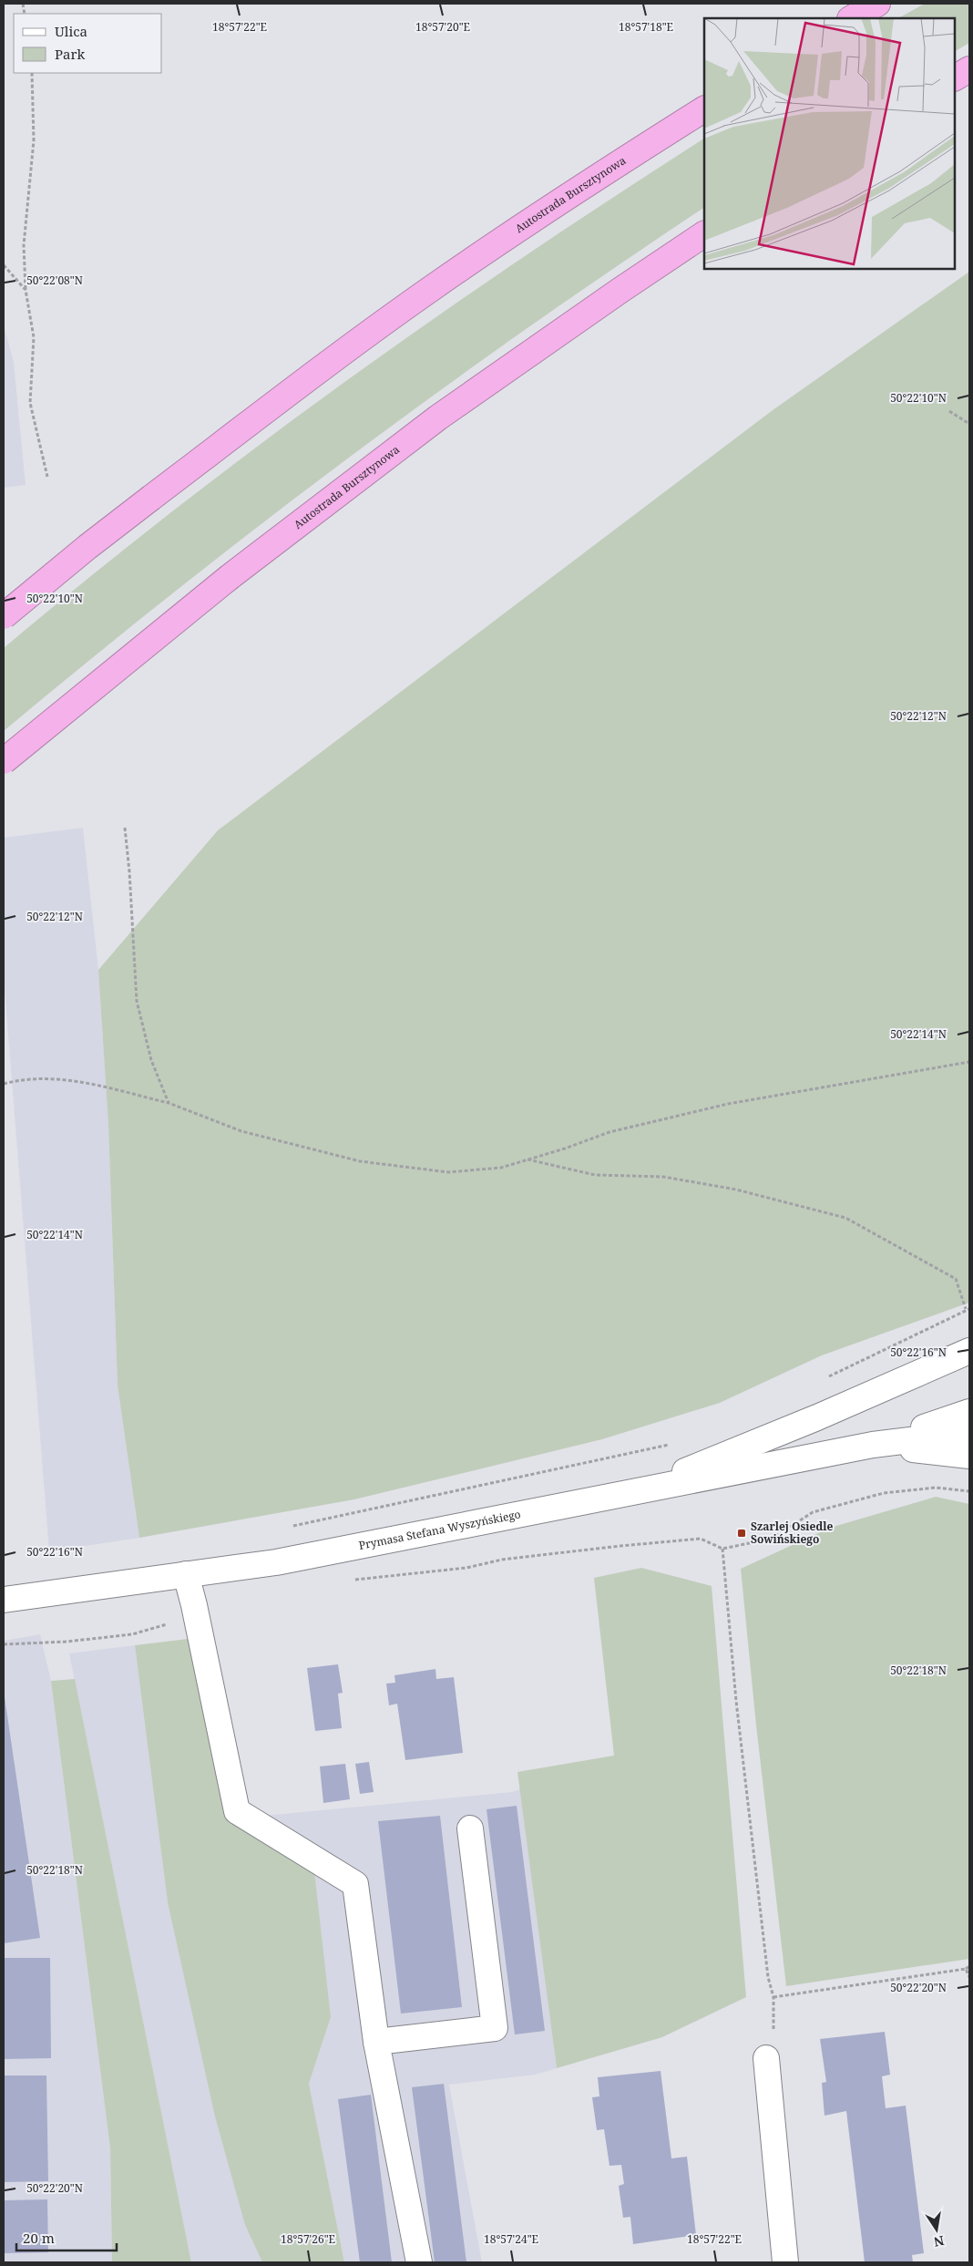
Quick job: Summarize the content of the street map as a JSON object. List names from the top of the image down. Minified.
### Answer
{"streets":{"highway":["Autostrada Bursztynowa"],"street":["Prymasa Stefana Wyszyńskiego"]},"places":{"transit":["Szarlej Osiedle Sowińskiego"]},"legend":["Ulica","Park"],"scale_bar":"20 m","north":"bottom","coordinates":["18°57'22\"E","18°57'20\"E","18°57'18\"E","50°22'08\"N","50°22'10\"N","50°22'12\"N","50°22'14\"N","50°22'16\"N","50°22'18\"N","50°22'20\"N","18°57'26\"E","18°57'24\"E"]}
